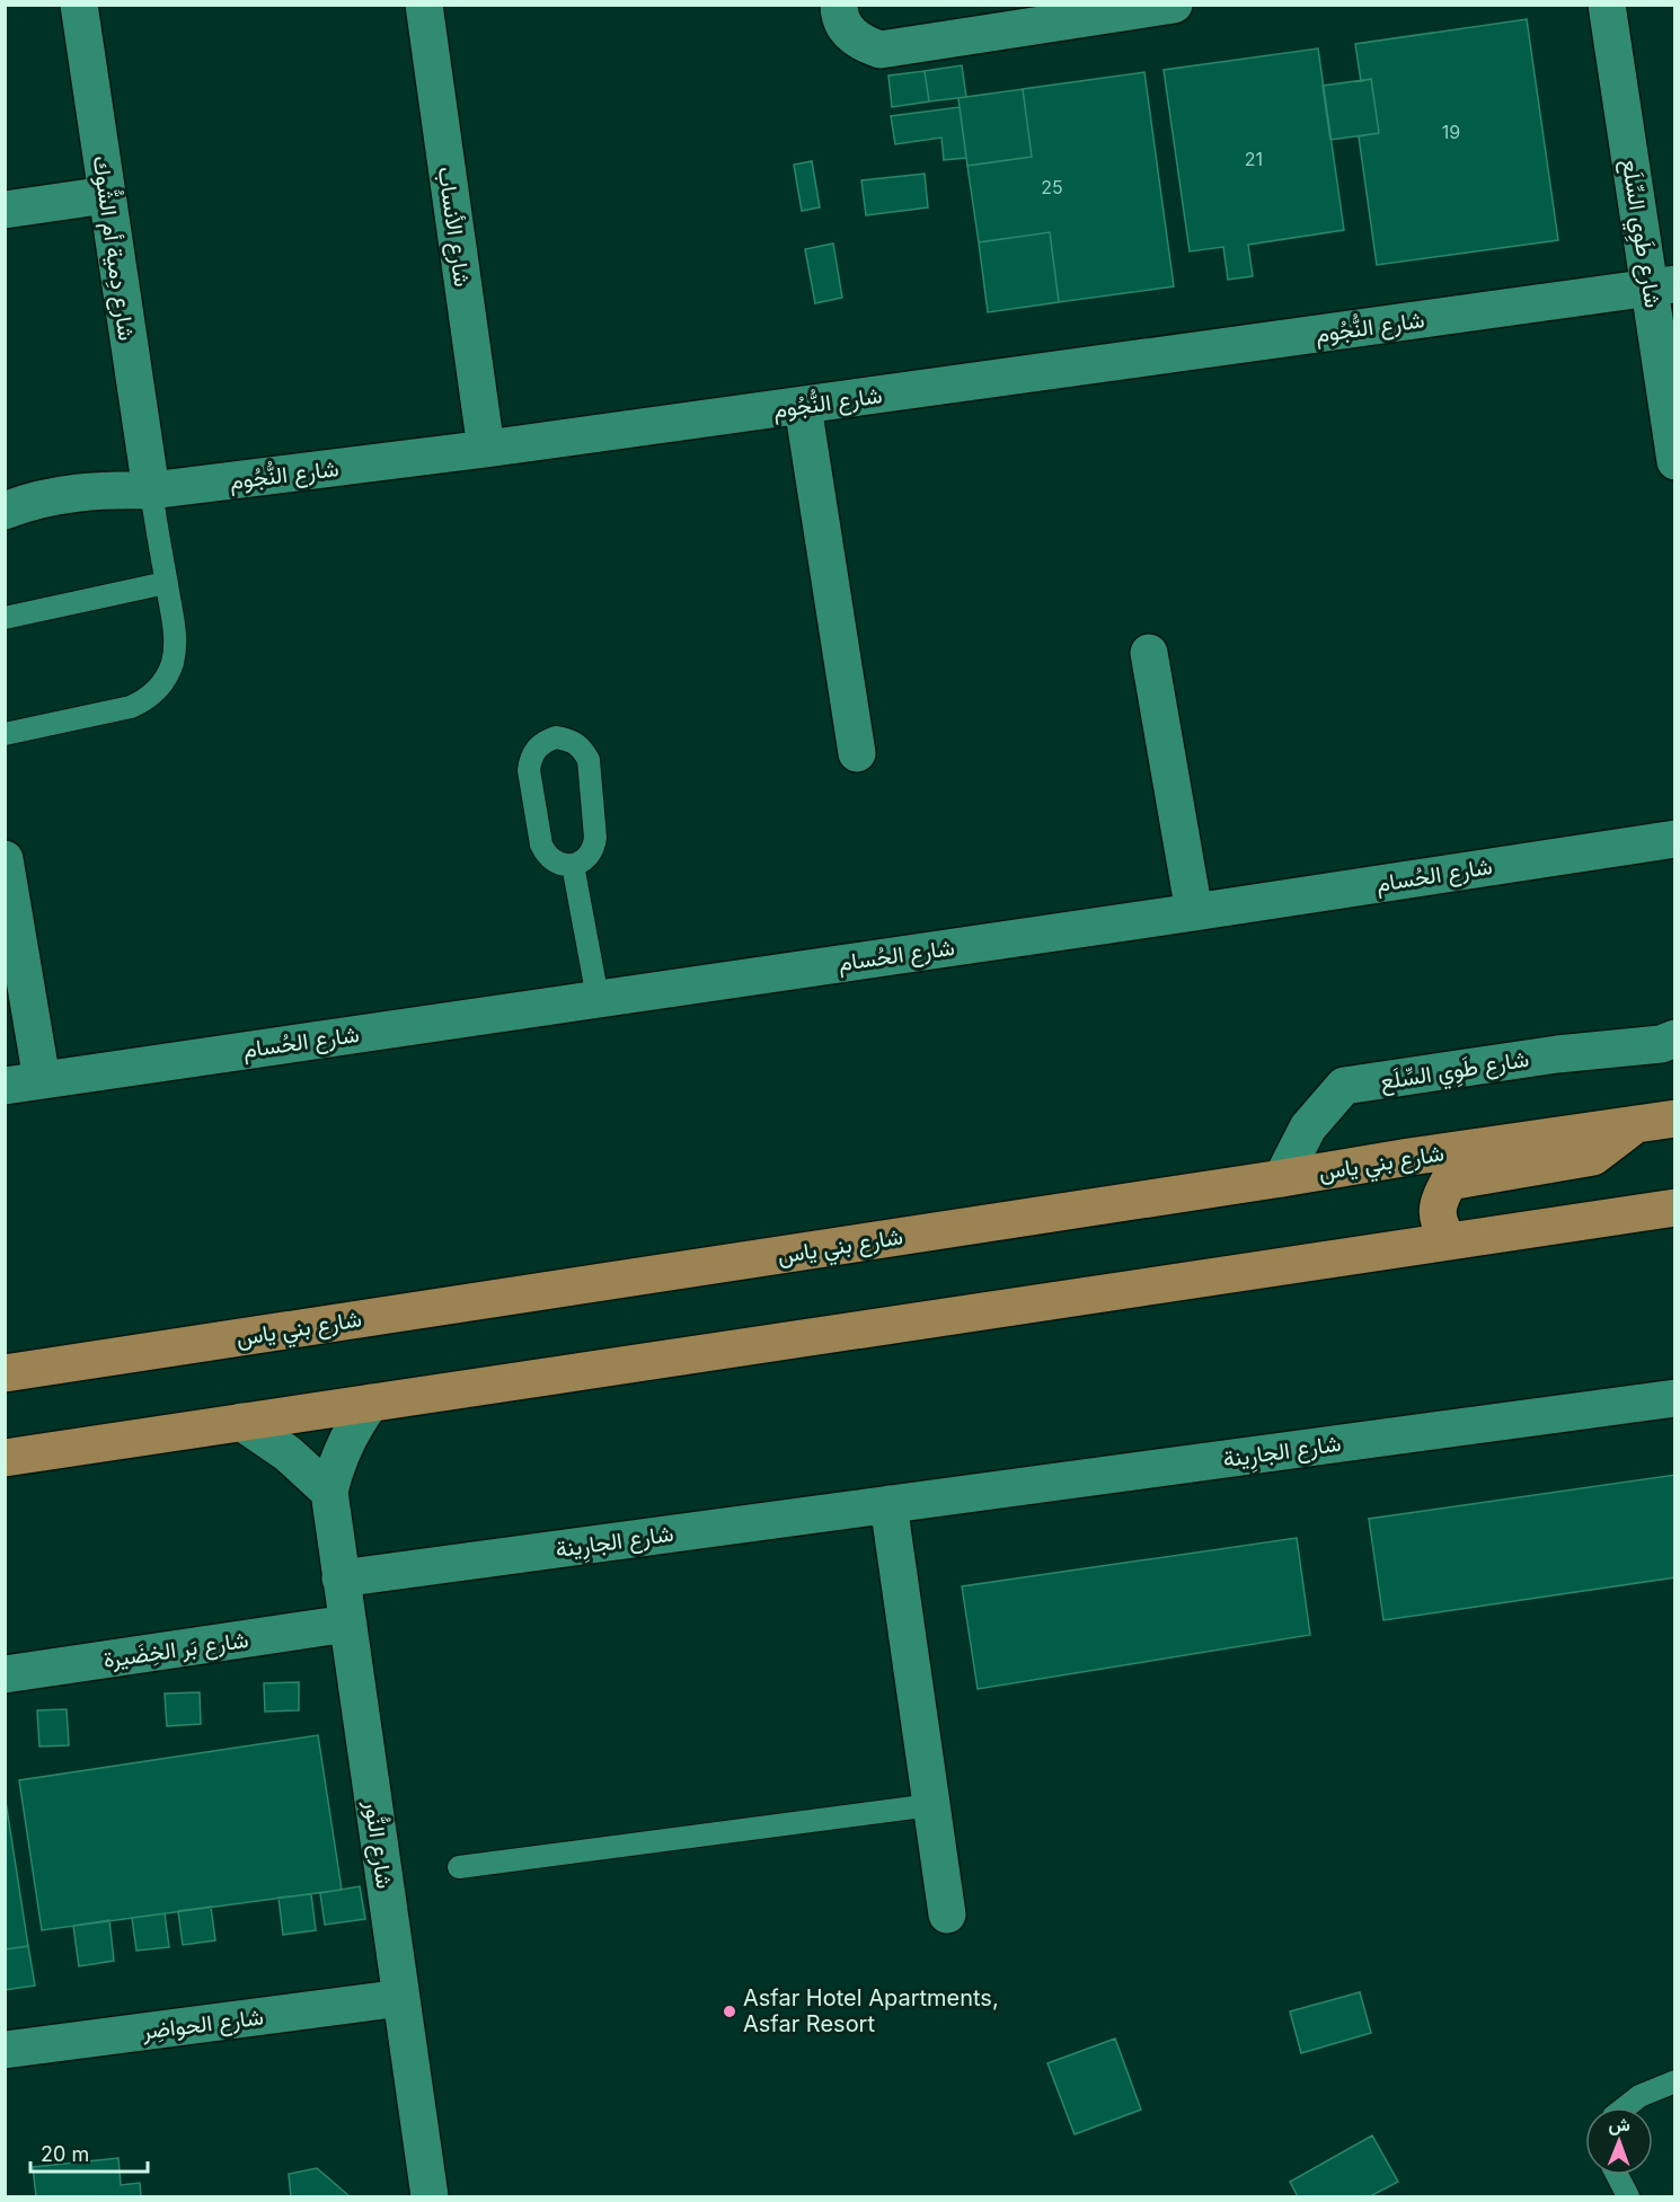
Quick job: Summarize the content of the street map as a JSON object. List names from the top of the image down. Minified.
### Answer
{"streets":{"main road":["شارع بني ياس"],"street":["شارع الأنساب","شارع طَوِي السِّلَع","شارع دِمية أم الشُّوك","شارع النُّجُوم","شارع الحُسام","شارع الجارِينة","شارع بَر الخِضَيرة","شارع النُّور","شارع الحواضِر"]},"crossings":[["شارع الأنساب","شارع النُّجُوم"],["شارع طَوِي السِّلَع","شارع النُّجُوم"],["شارع طَوِي السِّلَع","شارع بني ياس"],["شارع دِمية أم الشُّوك","شارع النُّجُوم"],["شارع الجارِينة","شارع النُّور"],["شارع بَر الخِضَيرة","شارع النُّور"],["شارع النُّور","شارع الحواضِر"]],"places":["Asfar Hotel Apartments, Asfar Resort"],"house_numbers":["19","21","25"],"scale_bar":"20 m","north":"top"}
